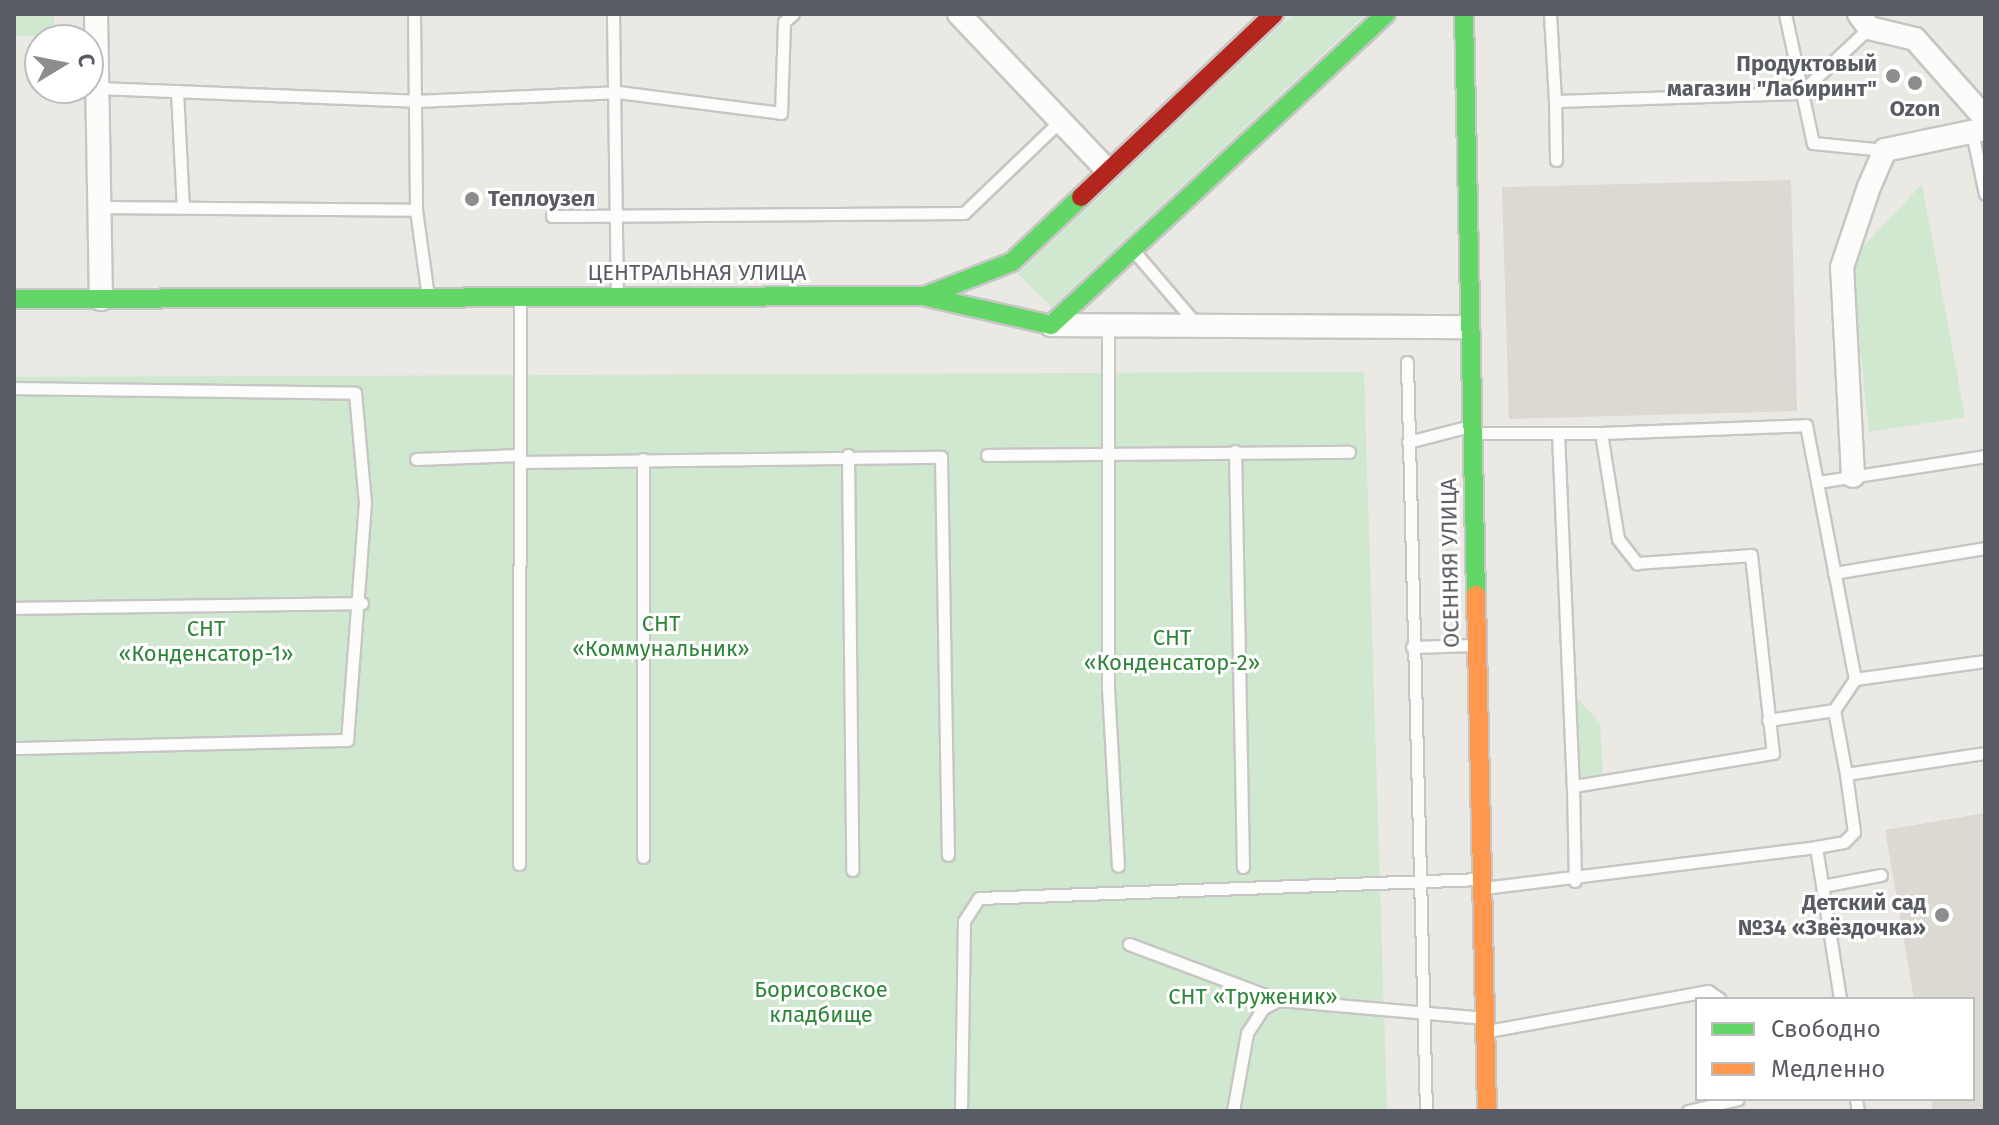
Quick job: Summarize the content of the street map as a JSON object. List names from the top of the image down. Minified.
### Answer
{"streets":{"street":["ЦЕНТРАЛЬНАЯ УЛИЦА","ОСЕННЯЯ УЛИЦА"]},"parks":["СНТ «Коммунальник»","СНТ «Конденсатор-1»","СНТ «Конденсатор-2»","Борисовское кладбище","СНТ «Труженик»"],"places":["Продуктовый магазин \"Лабиринт\"","Ozon","Теплоузел","Детский сад №34 «Звёздочка»"],"legend":["Свободно","Медленно"],"north":"right"}
